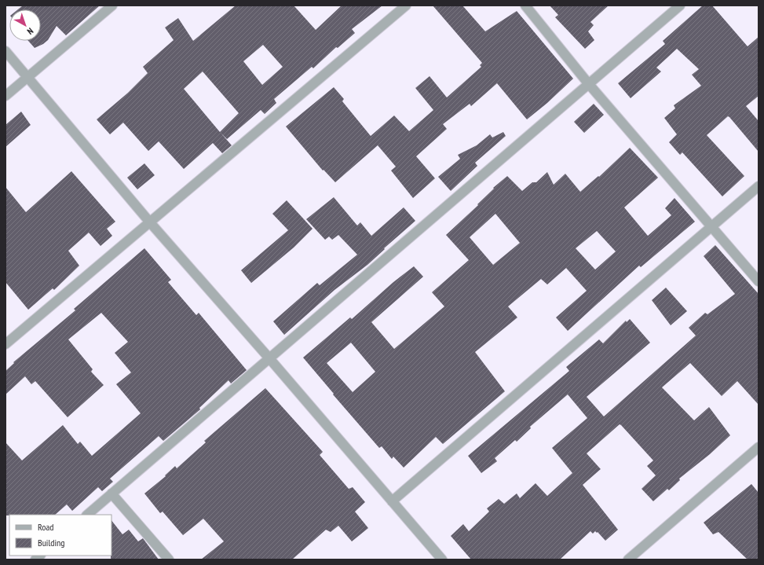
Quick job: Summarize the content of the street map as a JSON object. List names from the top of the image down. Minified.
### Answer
{"legend":["Road","Building"],"north":"bottom right"}
